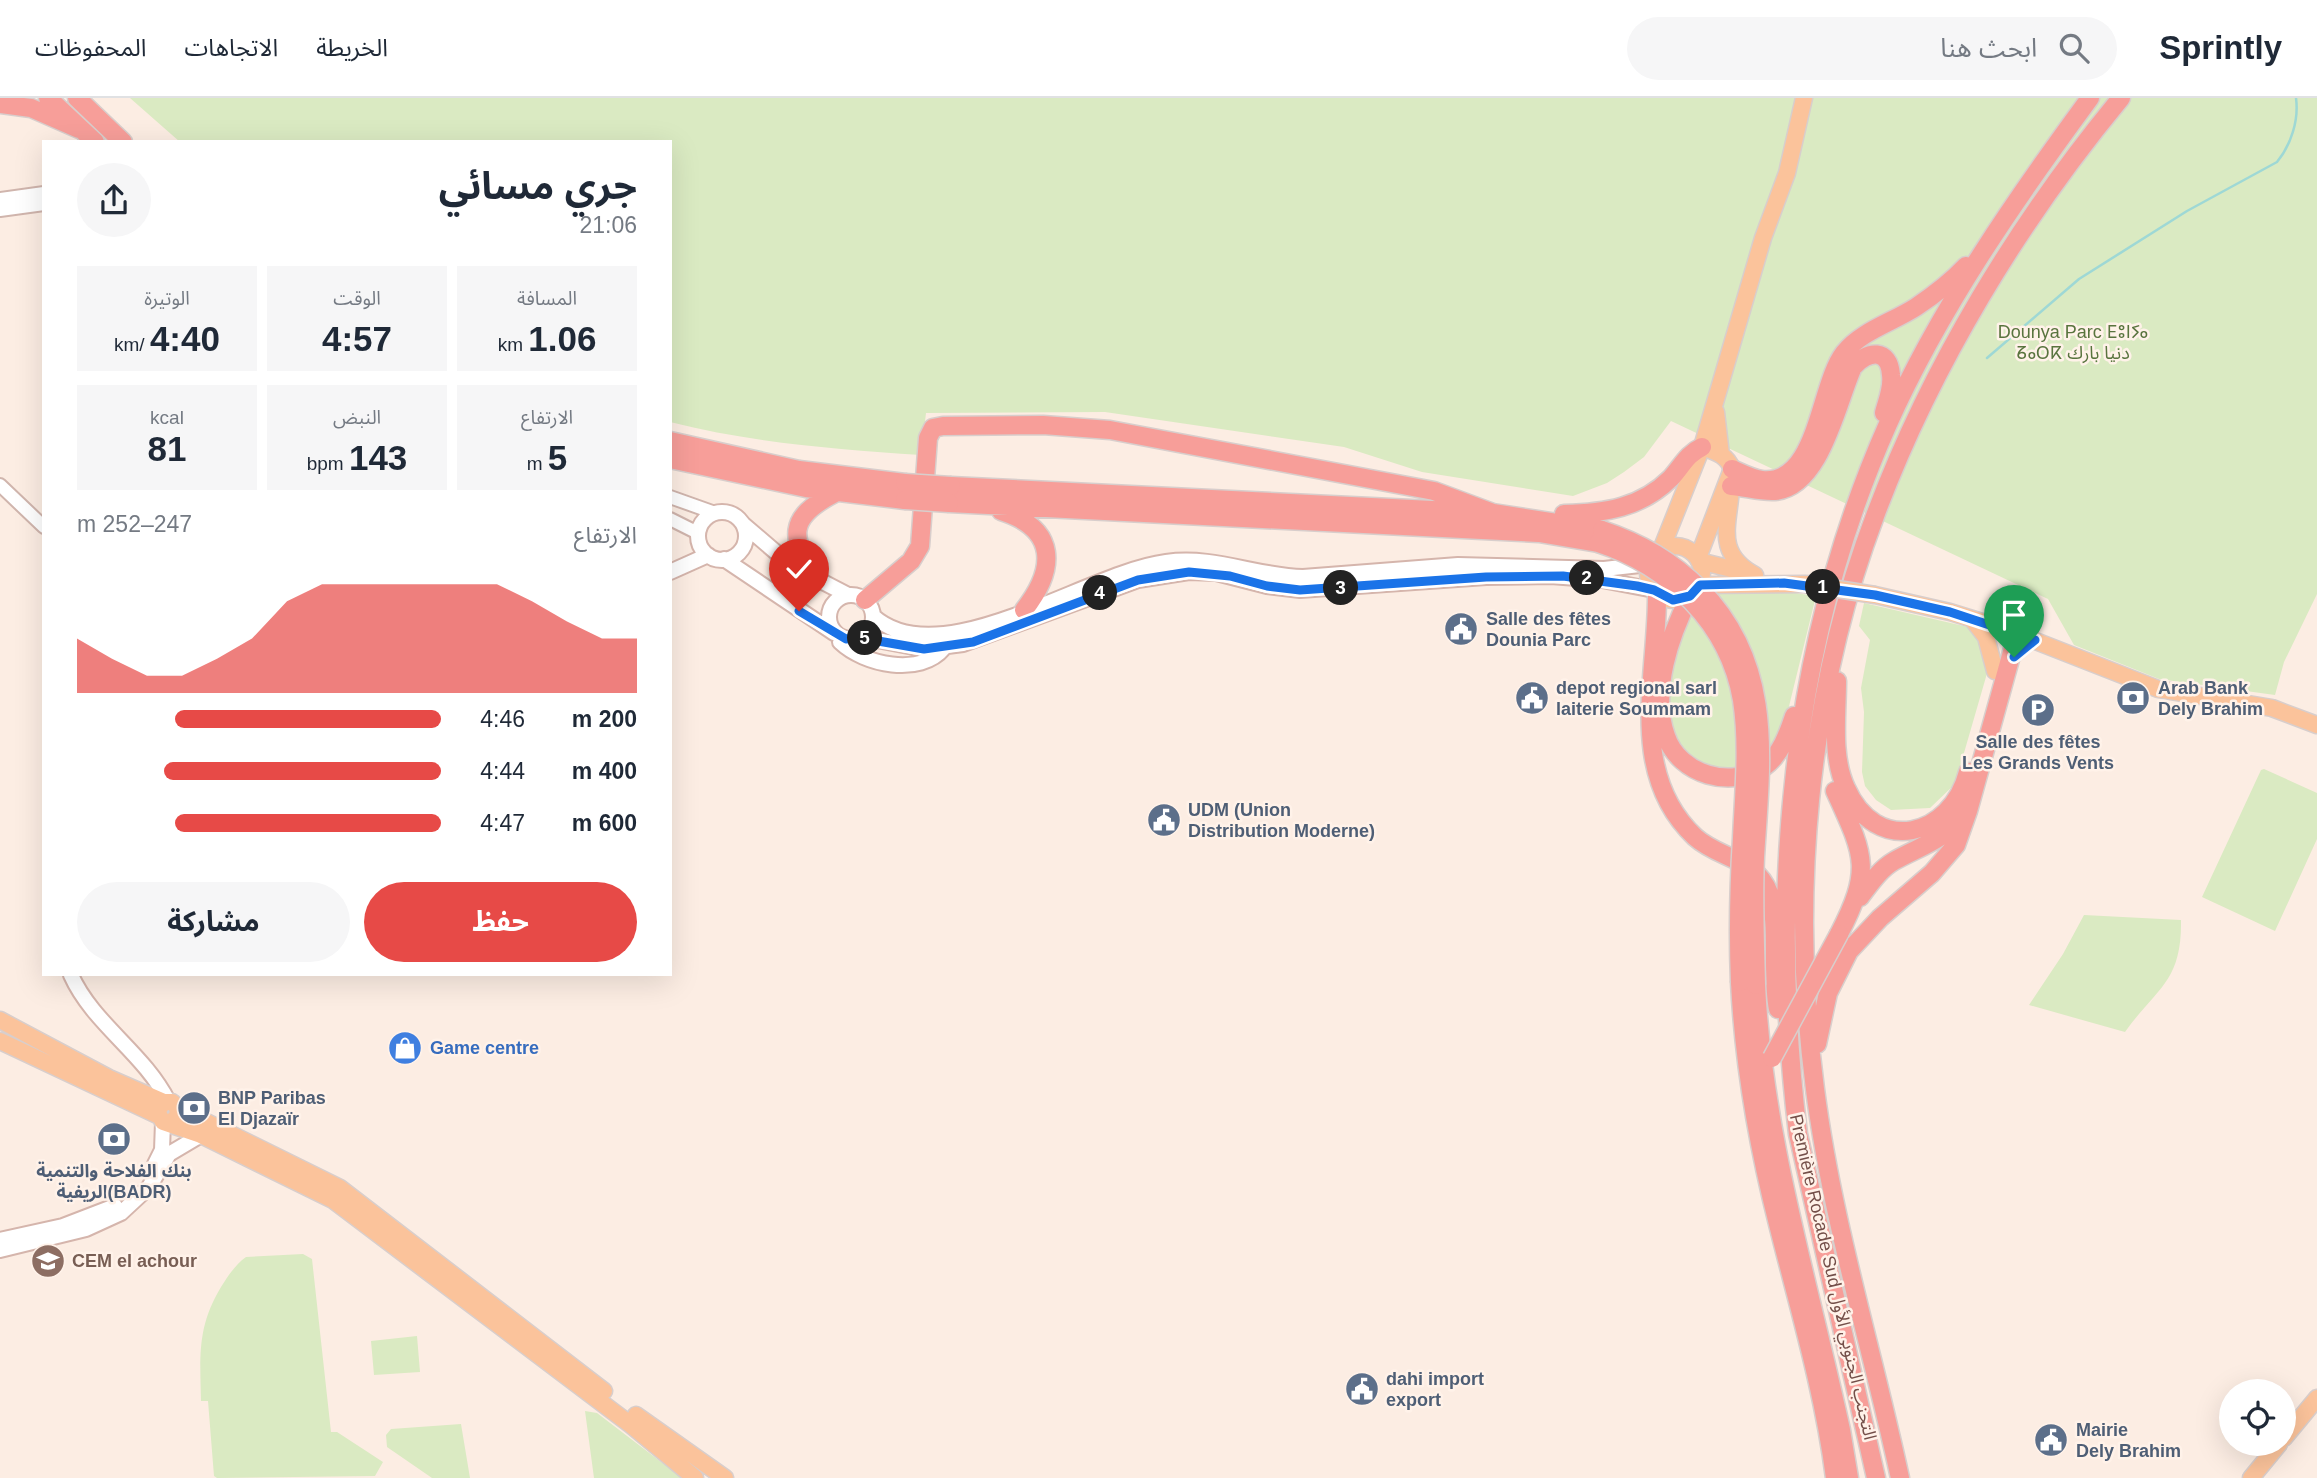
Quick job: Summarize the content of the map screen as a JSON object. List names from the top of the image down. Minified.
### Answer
{"streets":{"highway":["Première Rocade Sud التجنب الجنوبي الأول"]},"parks":["Dounya Parc ⴹⵓⵏⵢⴰ ⵒⴰⵔⴽ دنيا بارك"],"places":{"public building":["Salle des fêtes Dounia Parc","depot regional sarl laiterie Soummam","UDM (Union Distribution Moderne)","dahi import export","Mairie Dely Brahim"],"bank":["Arab Bank Dely Brahim","BNP Paribas El Djazaïr","بنك الفلاحة والتنمية الريفية(BADR)"],"parking":["Salle des fêtes Les Grands Vents"],"shop":["Game centre"],"school or university":["CEM el achour"]},"page":{"header":"Sprintly","search":"ابحث هنا","nav":["الخريطة","الاتجاهات","المحفوظات"],"heading":["جري مسائي","21:06"],"stats":[["المسافة","1.06 km"],["الوقت","4:57"],["الوتيرة","4:40 /km"],["الارتفاع","5 m"],["النبض","143 bpm"],["kcal","81"]],"chart":["الارتفاع","247–252 m"],"pins":["2","1","3","4","5"],"list":[{"name":"200 m","note":"4:46"},{"name":"400 m","note":"4:44"},{"name":"600 m","note":"4:47"}],"buttons":["حفظ","مشاركة"]}}
